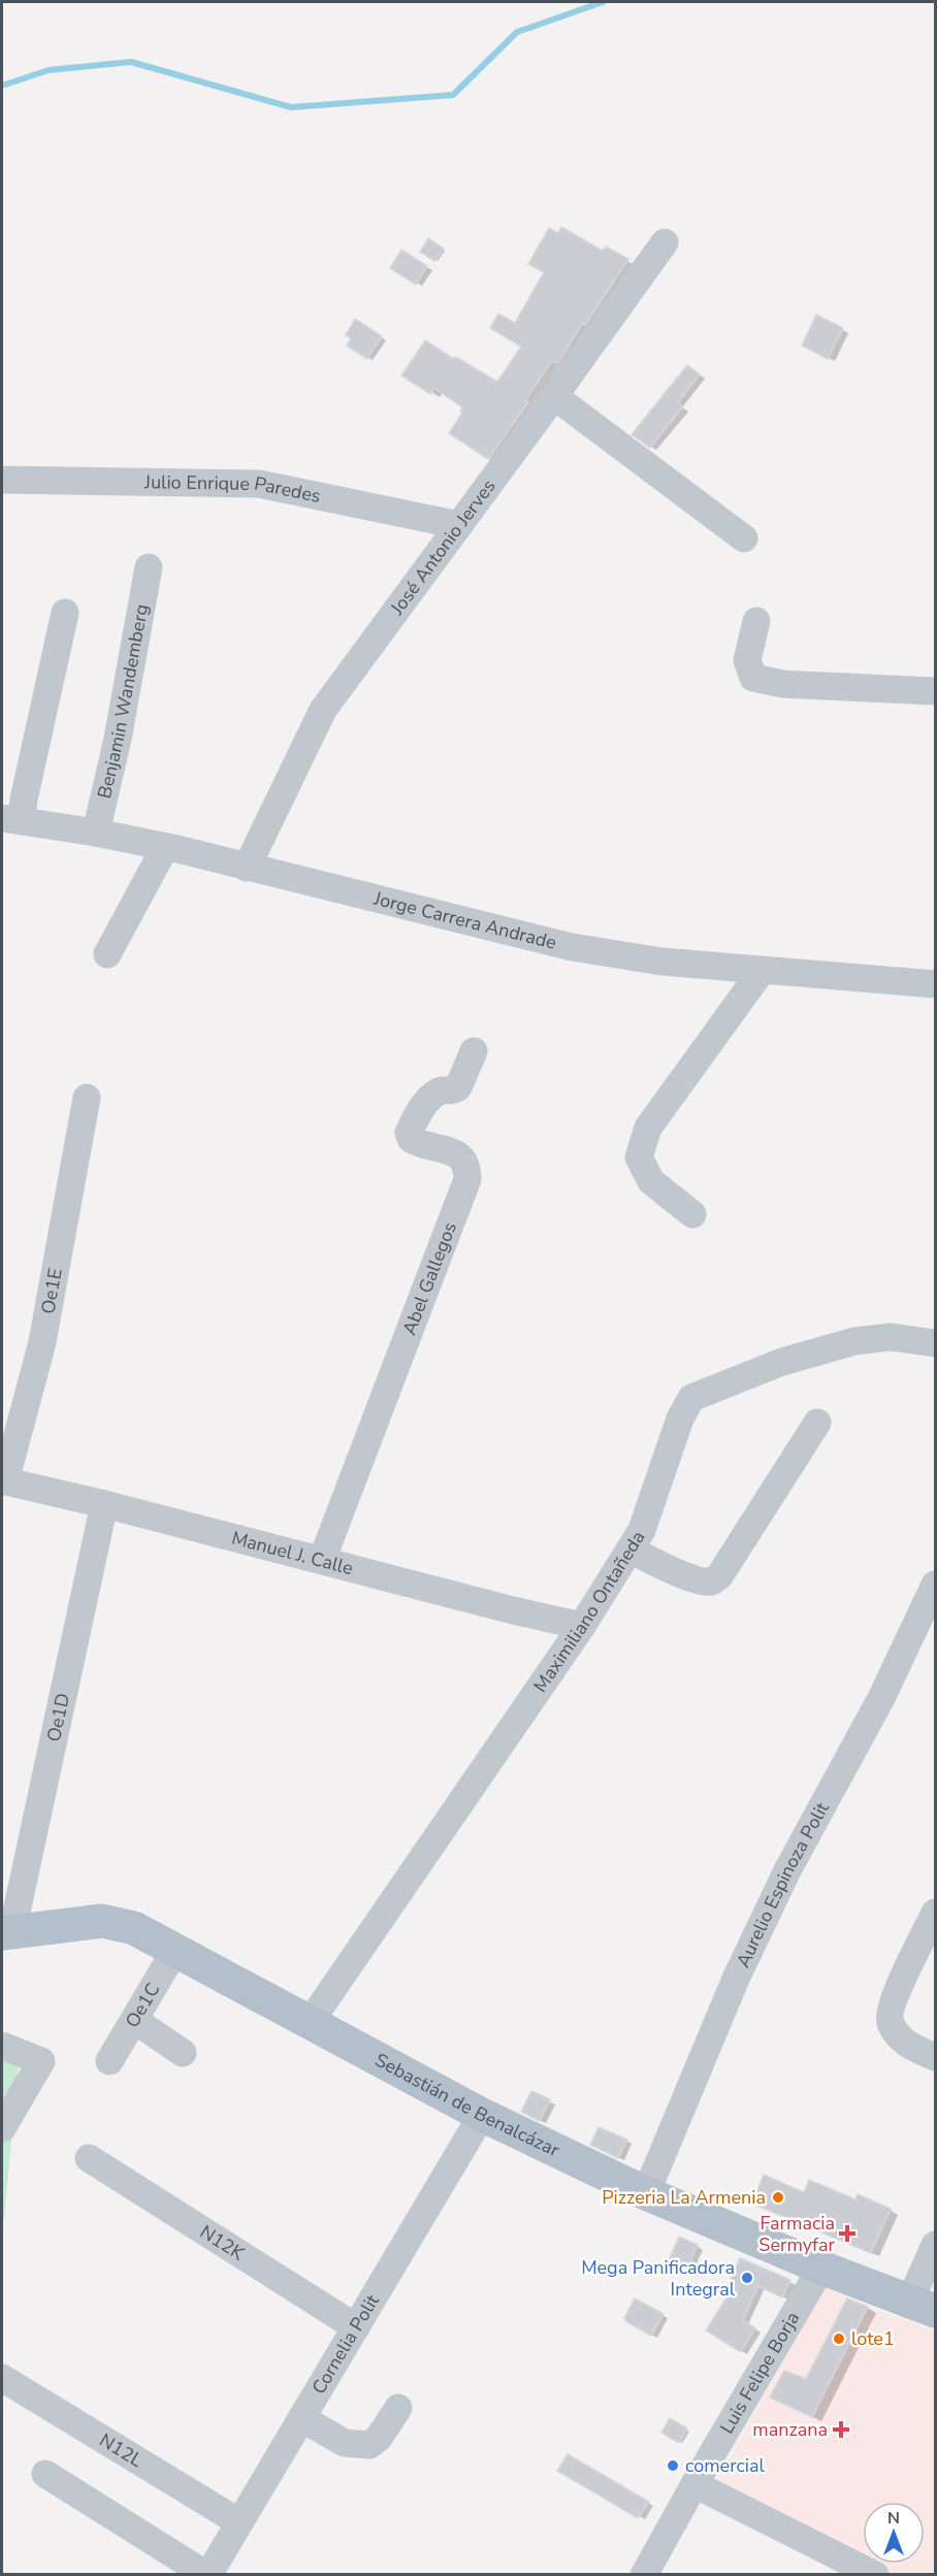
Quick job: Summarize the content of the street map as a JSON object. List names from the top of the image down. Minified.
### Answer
{"streets":{"main road":["Sebastián de Benalcázar"],"street":["Julio Enrique Paredes","José Antonio Jerves","Benjamin Wandemberg","Jorge Carrera Andrade","Abel Gallegos","Oe1E","Manuel J. Calle","Maximiliano Ontañeda","Oe1D","Aurelio Espinoza Polit","Oe1C","N12K","Cornelia Polit","Luis Felipe Borja","N12L"]},"crossings":[["Julio Enrique Paredes","José Antonio Jerves"],["José Antonio Jerves","Jorge Carrera Andrade"],["Benjamin Wandemberg","Jorge Carrera Andrade"],["Abel Gallegos","Manuel J. Calle"],["Oe1E","Manuel J. Calle"],["Manuel J. Calle","Maximiliano Ontañeda"],["Manuel J. Calle","Oe1D"],["Maximiliano Ontañeda","Sebastián de Benalcázar"],["Oe1D","Sebastián de Benalcázar"],["Aurelio Espinoza Polit","Sebastián de Benalcázar"],["Oe1C","Sebastián de Benalcázar"],["Sebastián de Benalcázar","Cornelia Polit"],["Sebastián de Benalcázar","Luis Felipe Borja"],["N12K","Cornelia Polit"],["Cornelia Polit","N12L"]],"places":{"other":["Pizzeria La Armenia","Mega Panificadora Integral","lote1","comercial"],"health":["Farmacia Sermyfar","manzana"]},"north":"top"}
